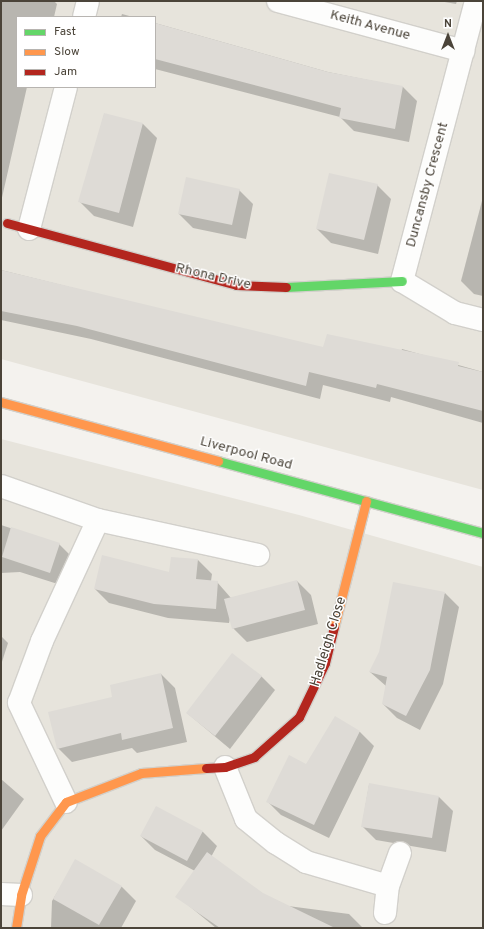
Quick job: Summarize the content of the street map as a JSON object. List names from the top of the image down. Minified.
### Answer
{"streets":{"main road":["Rhona Drive","Liverpool Road","Hadleigh Close"],"street":["Keith Avenue","Duncansby Crescent"]},"crossings":[["Keith Avenue","Duncansby Crescent"],["Duncansby Crescent","Rhona Drive"],["Liverpool Road","Hadleigh Close"]],"legend":["Fast","Slow","Jam"],"north":"top"}
